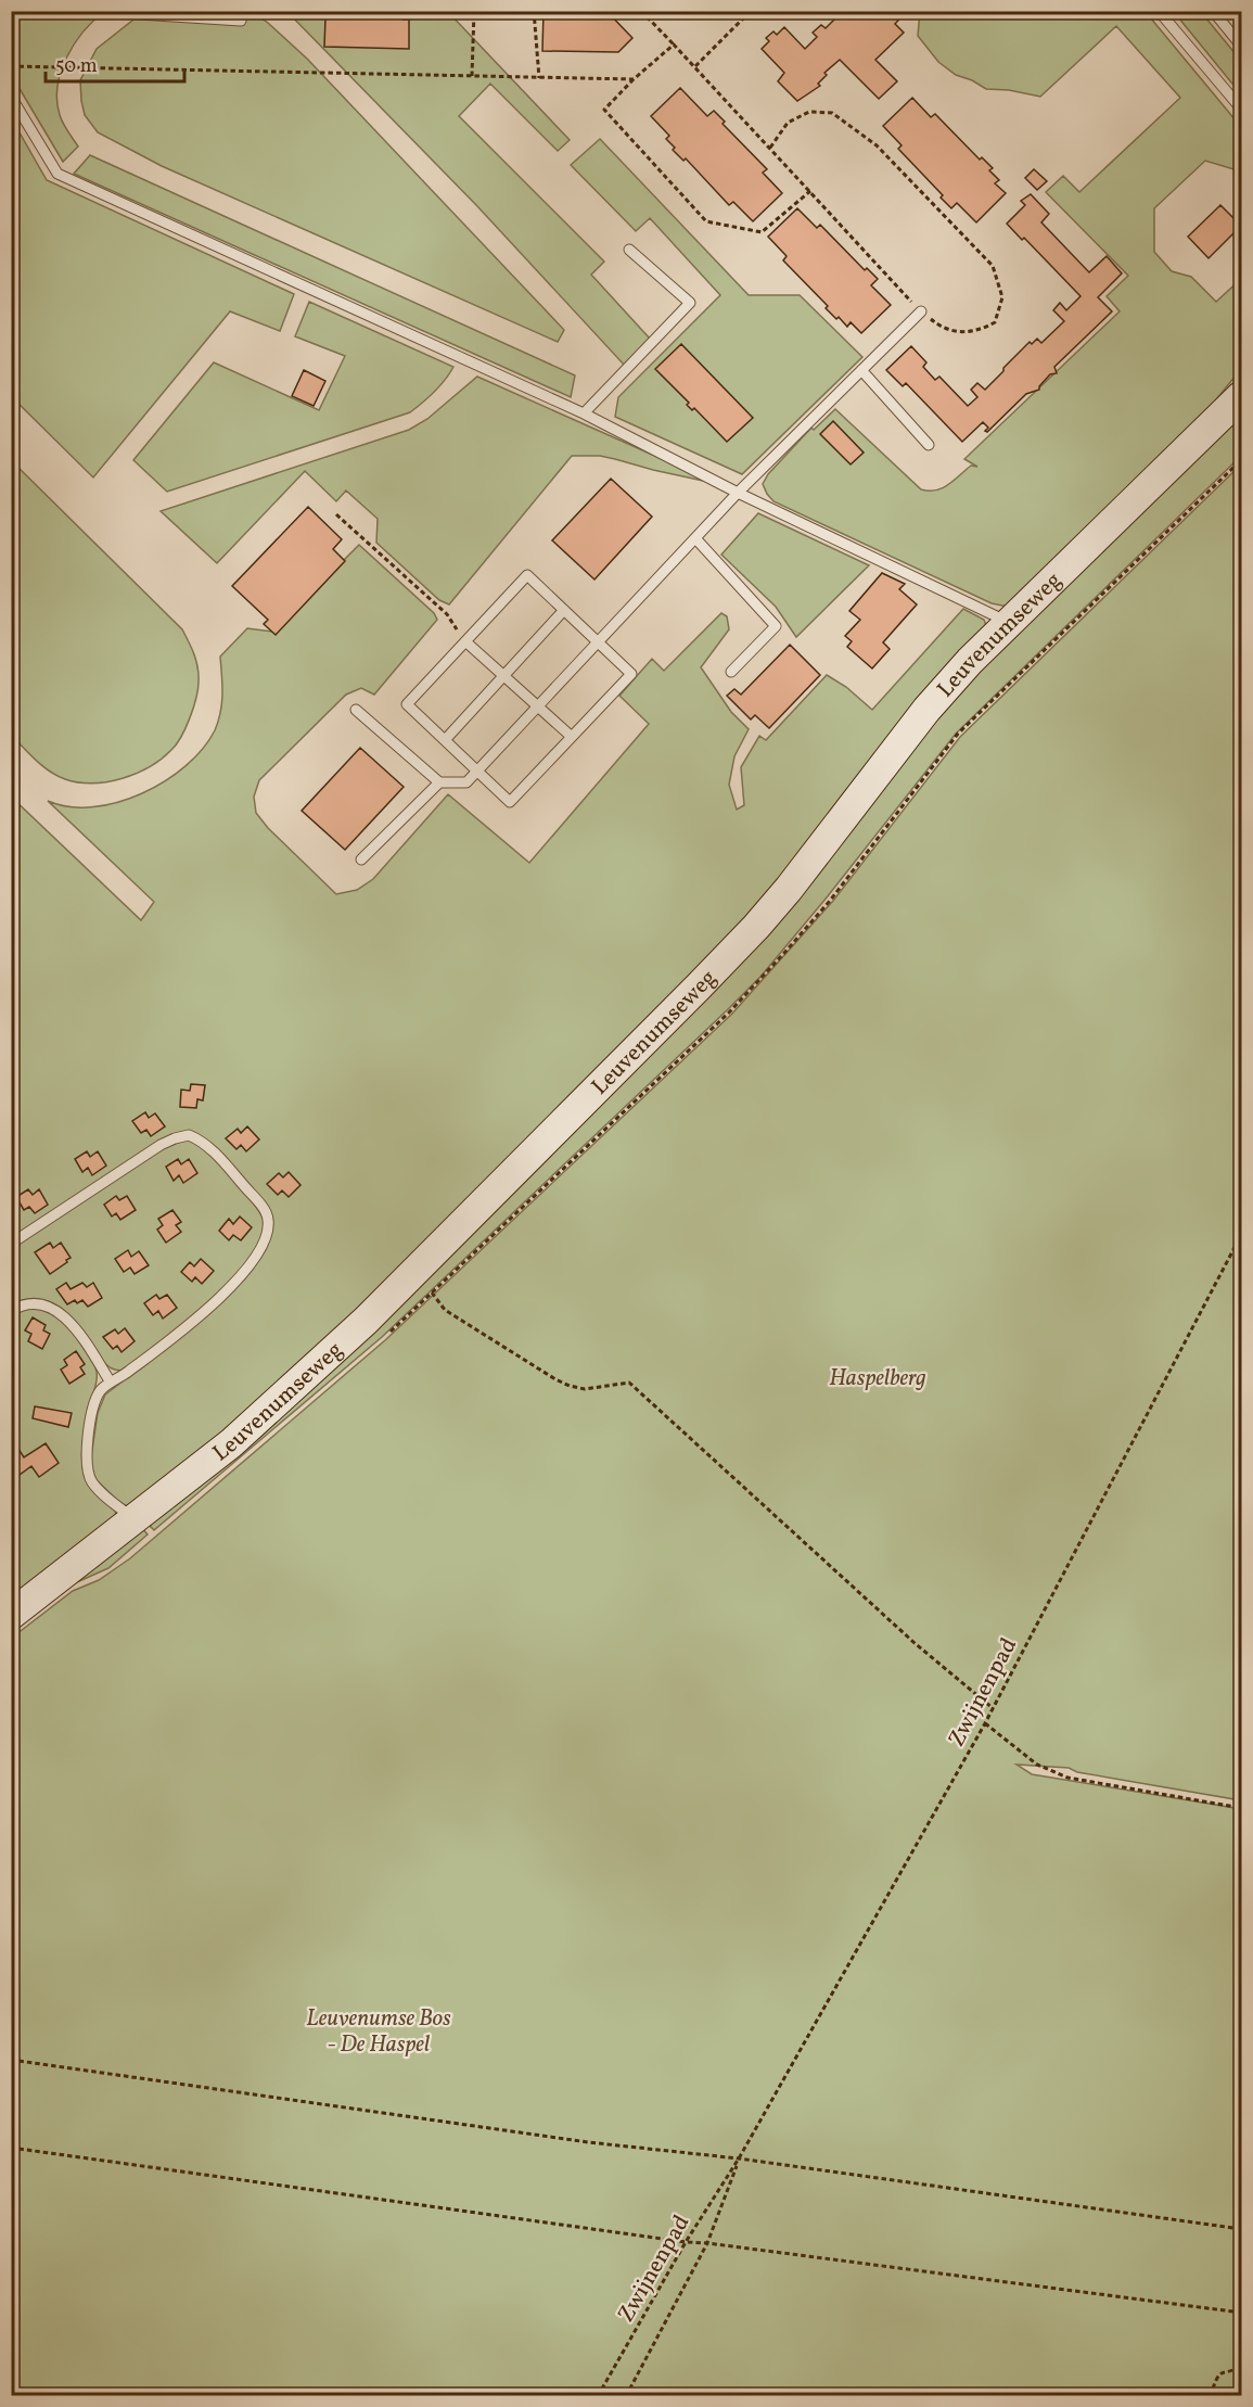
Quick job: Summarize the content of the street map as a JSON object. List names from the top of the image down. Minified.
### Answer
{"streets":{"main road":["Leuvenumseweg"],"path":["Zwijnenpad"]},"crossings":[["Leuvenumseweg","Zwijnenpad"]],"parks":["Haspelberg","Leuvenumse Bos - De Haspel"],"scale_bar":"50 m"}
